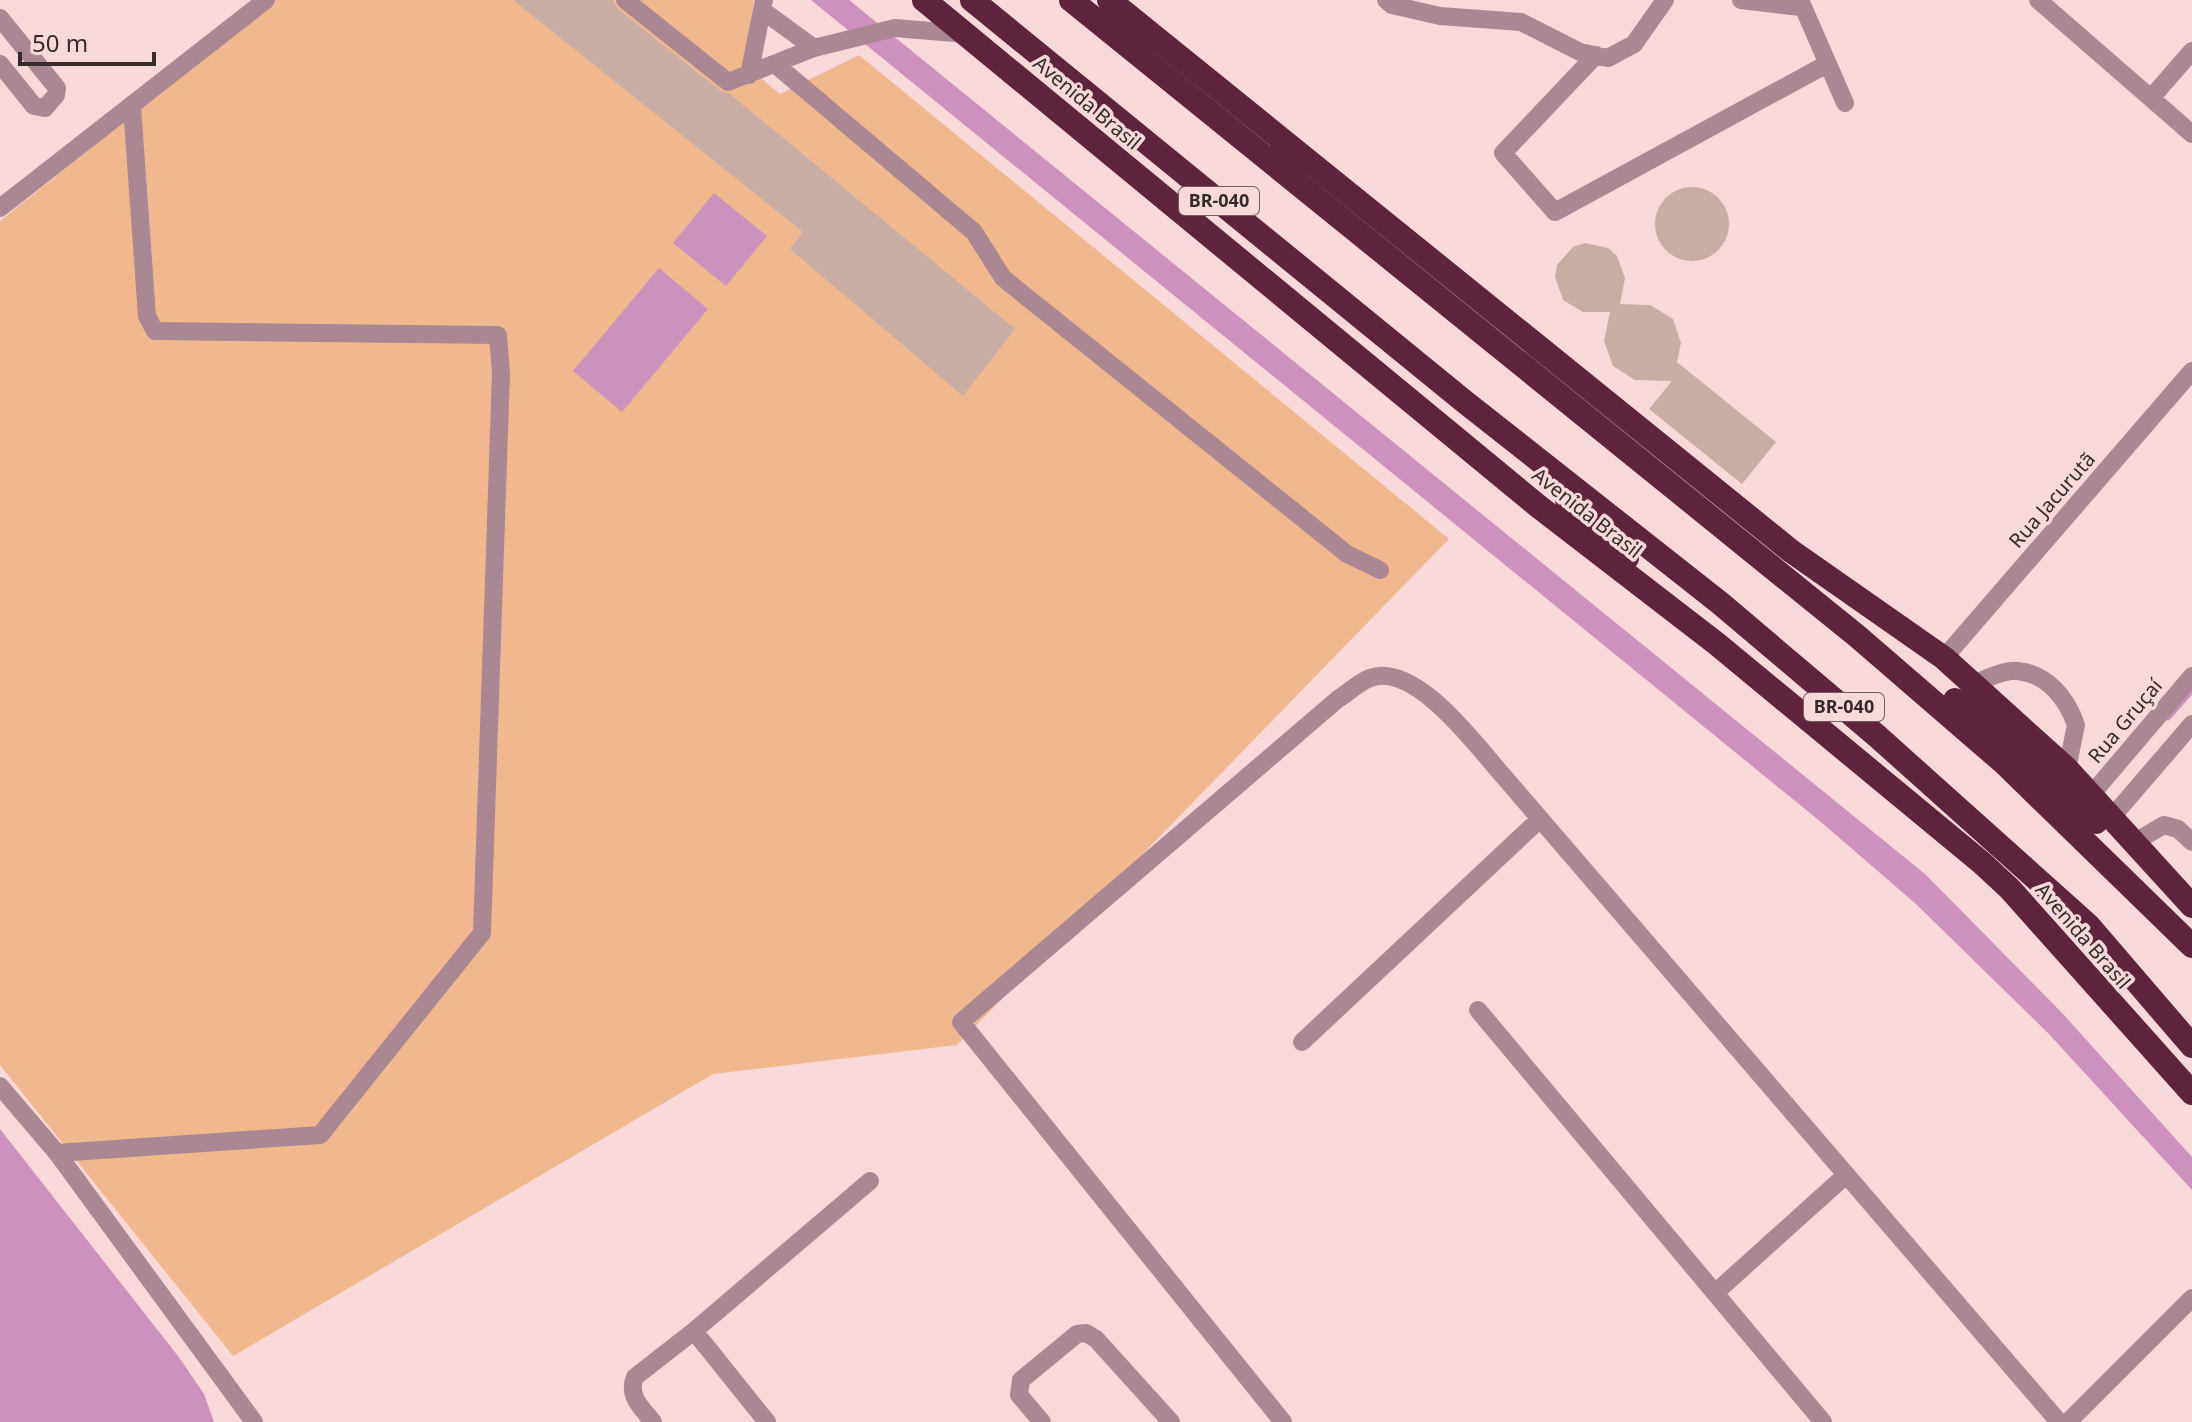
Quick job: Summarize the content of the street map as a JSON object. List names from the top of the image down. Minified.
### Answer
{"streets":{"highway":["Avenida Brasil","BR-040"],"street":["Rua Jacurutã","Rua Gruçaí"]},"scale_bar":"50 m"}
